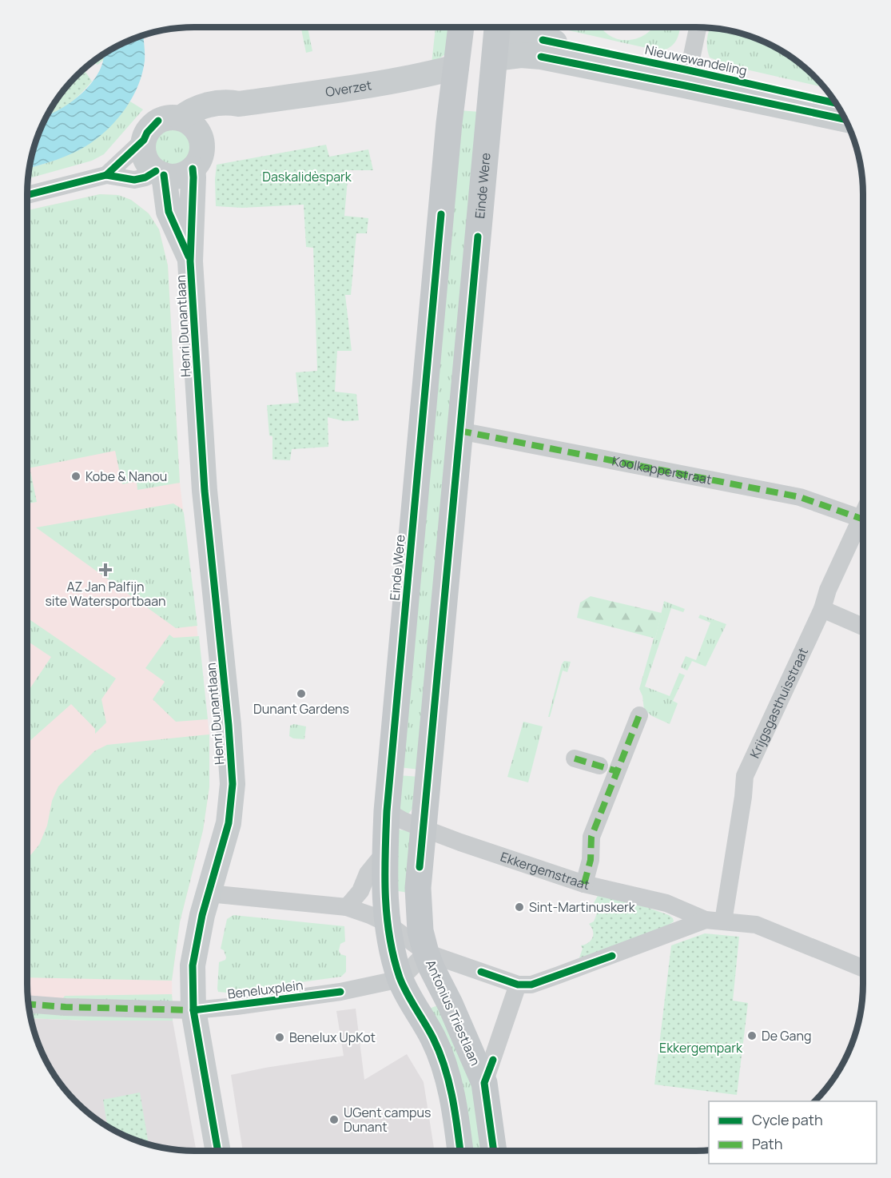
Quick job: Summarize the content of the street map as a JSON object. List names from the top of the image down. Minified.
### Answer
{"streets":{"main road":["Einde Were","Antonius Triestlaan"],"street":["Nieuwewandeling","Overzet","Henri Dunantlaan","Koolkapperstraat","Krijgsgasthuisstraat","Ekkergemstraat","Beneluxplein"]},"crossings":[["Nieuwewandeling","Einde Were"],["Overzet","Einde Were"],["Overzet","Henri Dunantlaan"],["Einde Were","Koolkapperstraat"],["Einde Were","Ekkergemstraat"],["Einde Were","Antonius Triestlaan"],["Henri Dunantlaan","Beneluxplein"],["Koolkapperstraat","Krijgsgasthuisstraat"],["Krijgsgasthuisstraat","Ekkergemstraat"],["Ekkergemstraat","Antonius Triestlaan"]],"parks":["Daskalidèspark","Ekkergempark"],"places":{"other":["Kobe & Nanou","Dunant Gardens","Sint-Martinuskerk","De Gang","Benelux UpKot","UGent campus Dunant"],"health":["AZ Jan Palfijn site Watersportbaan"]},"legend":["Cycle path","Path"]}
